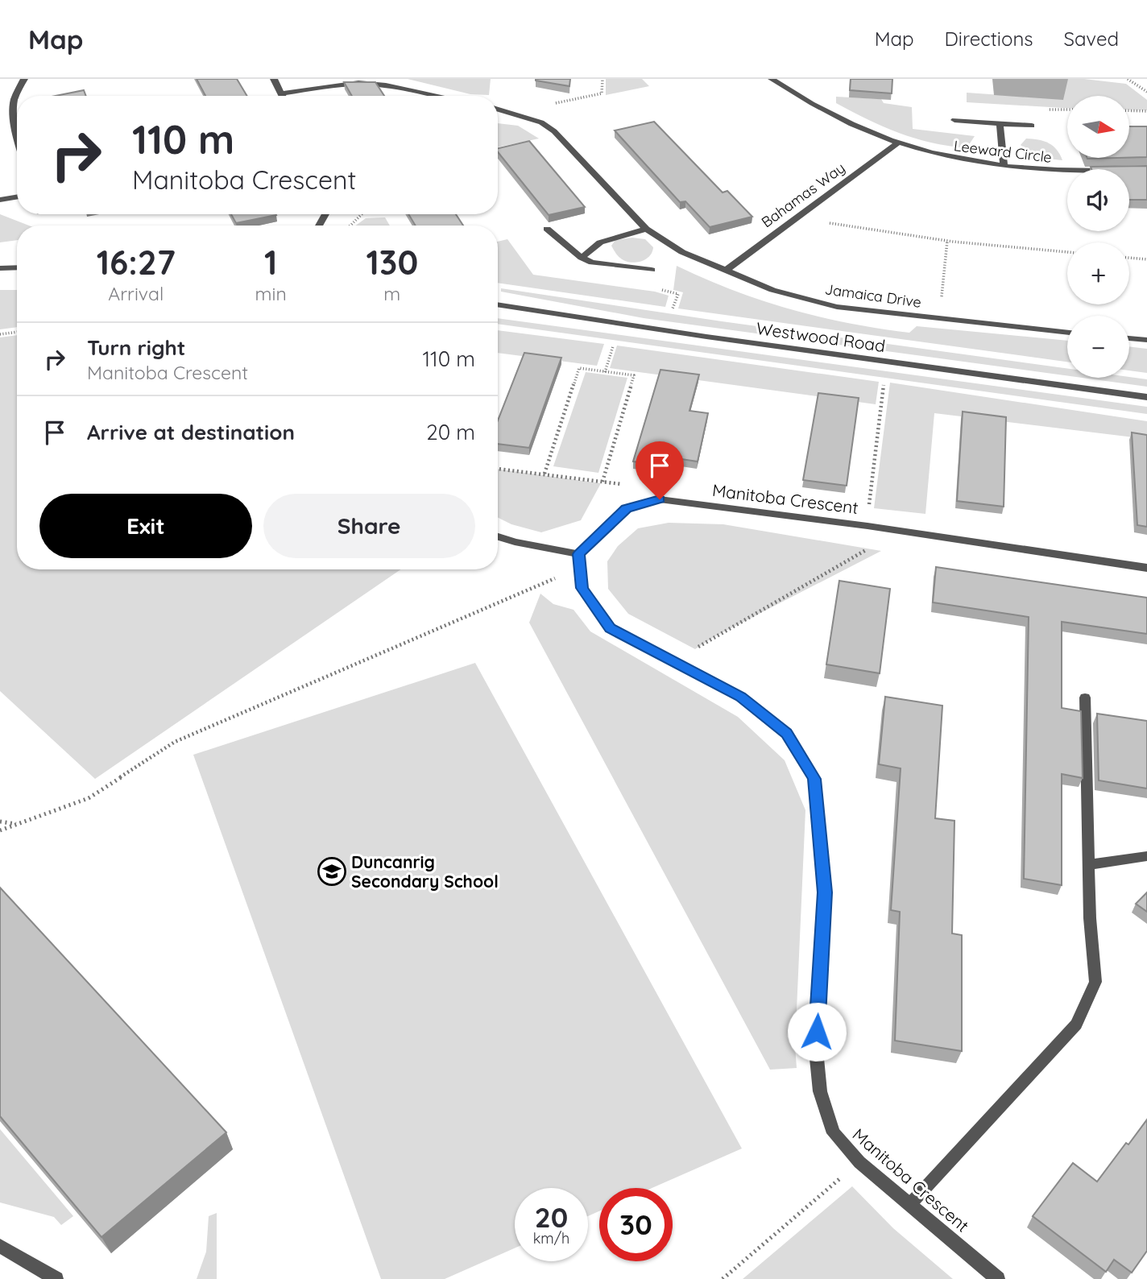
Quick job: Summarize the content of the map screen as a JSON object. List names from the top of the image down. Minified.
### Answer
{"streets":{"street":["Leeward Circle","Bahamas Way","Jamaica Drive","Westwood Road","Manitoba Crescent"]},"crossings":[["Leeward Circle","Bahamas Way"],["Bahamas Way","Jamaica Drive"]],"places":{"school or university":["Duncanrig Secondary School"]},"north":"right","page":{"header":"Map","nav":["Map","Directions","Saved"],"map_buttons":["+","−"],"turn":["110 m","Manitoba Crescent"],"eta":["16:27","Arrival","1","min","130","m"],"list":[{"name":"Turn right","note":"Manitoba Crescent","value":"110 m"},{"name":"Arrive at destination","value":"20 m"}],"buttons":["Exit","Share"],"speed":"20 km/h","limit":"30"}}
